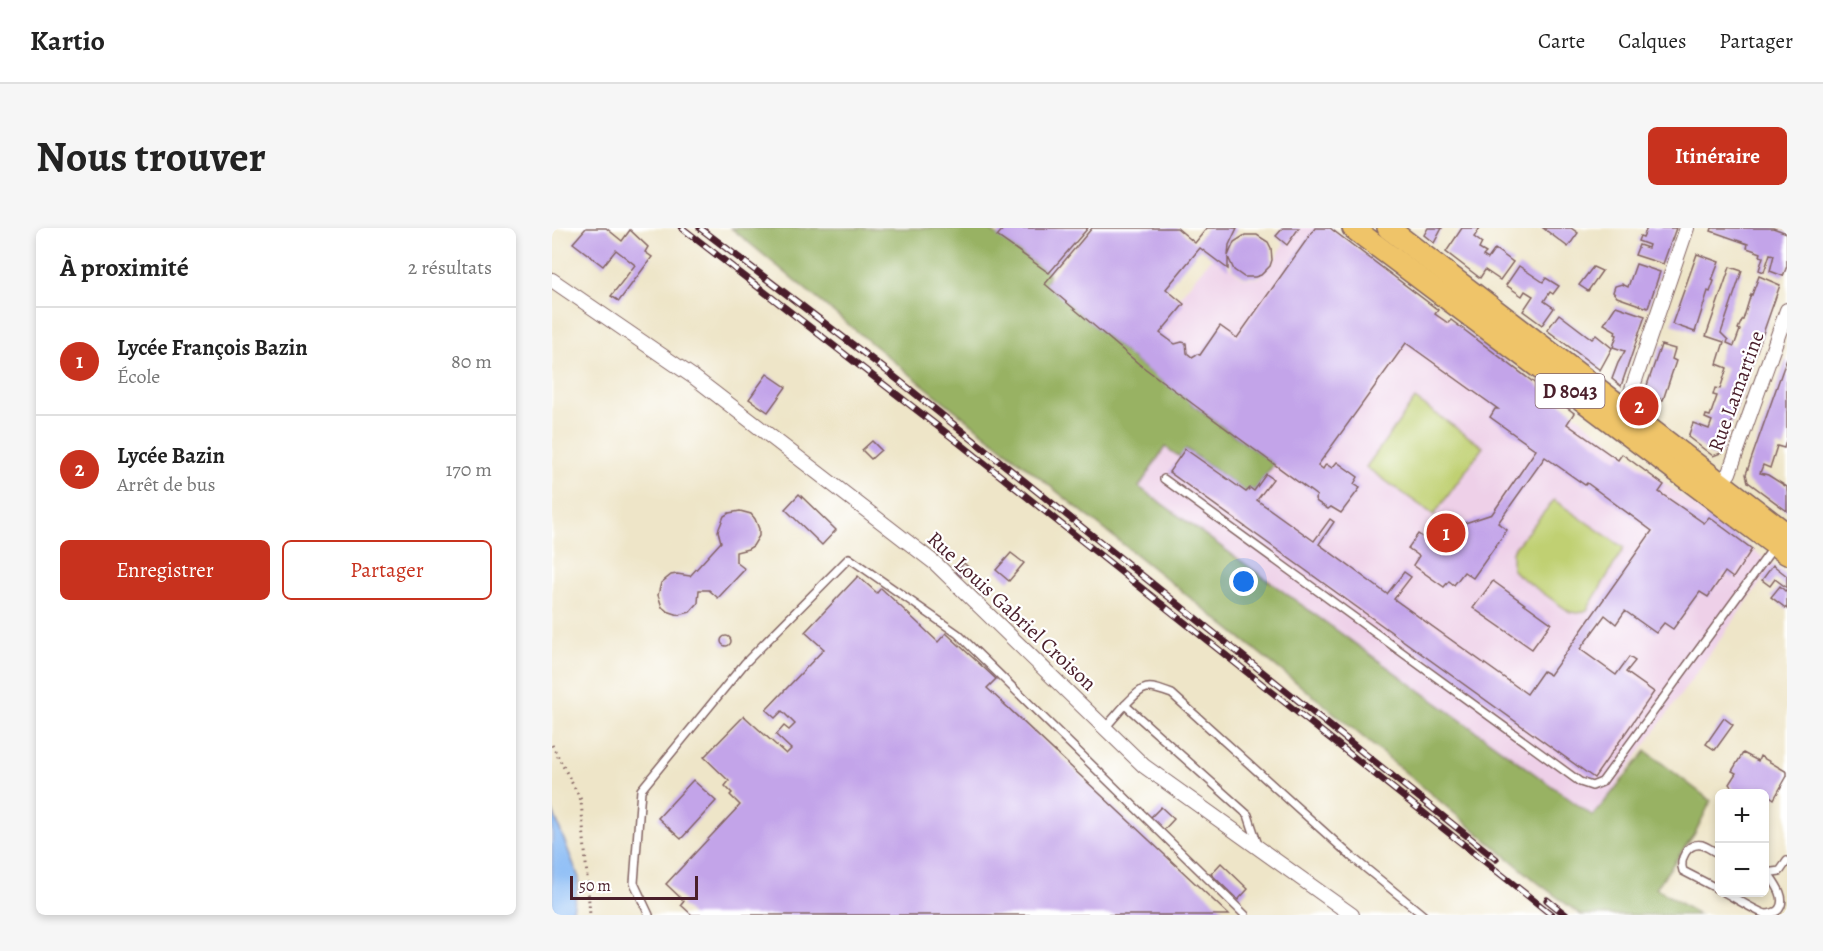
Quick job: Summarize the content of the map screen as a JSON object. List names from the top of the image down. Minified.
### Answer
{"streets":{"main road":["D 8043"],"street":["Rue Lamartine","Rue Louis Gabriel Croison"]},"crossings":[["D 8043","Rue Lamartine"]],"scale_bar":"50 m","page":{"header":"Kartio","nav":["Carte","Calques","Partager"],"buttons":["Itinéraire",["Enregistrer","Partager"]],"title":"Nous trouver","heading":["À proximité","2 résultats"],"list":[{"mark":"1","name":"Lycée François Bazin","note":"École","value":"80 m"},{"mark":"2","name":"Lycée Bazin","note":"Arrêt de bus","value":"170 m"}],"pins":["2","1"],"map_buttons":["+","−"],"scale":"50 m"}}
